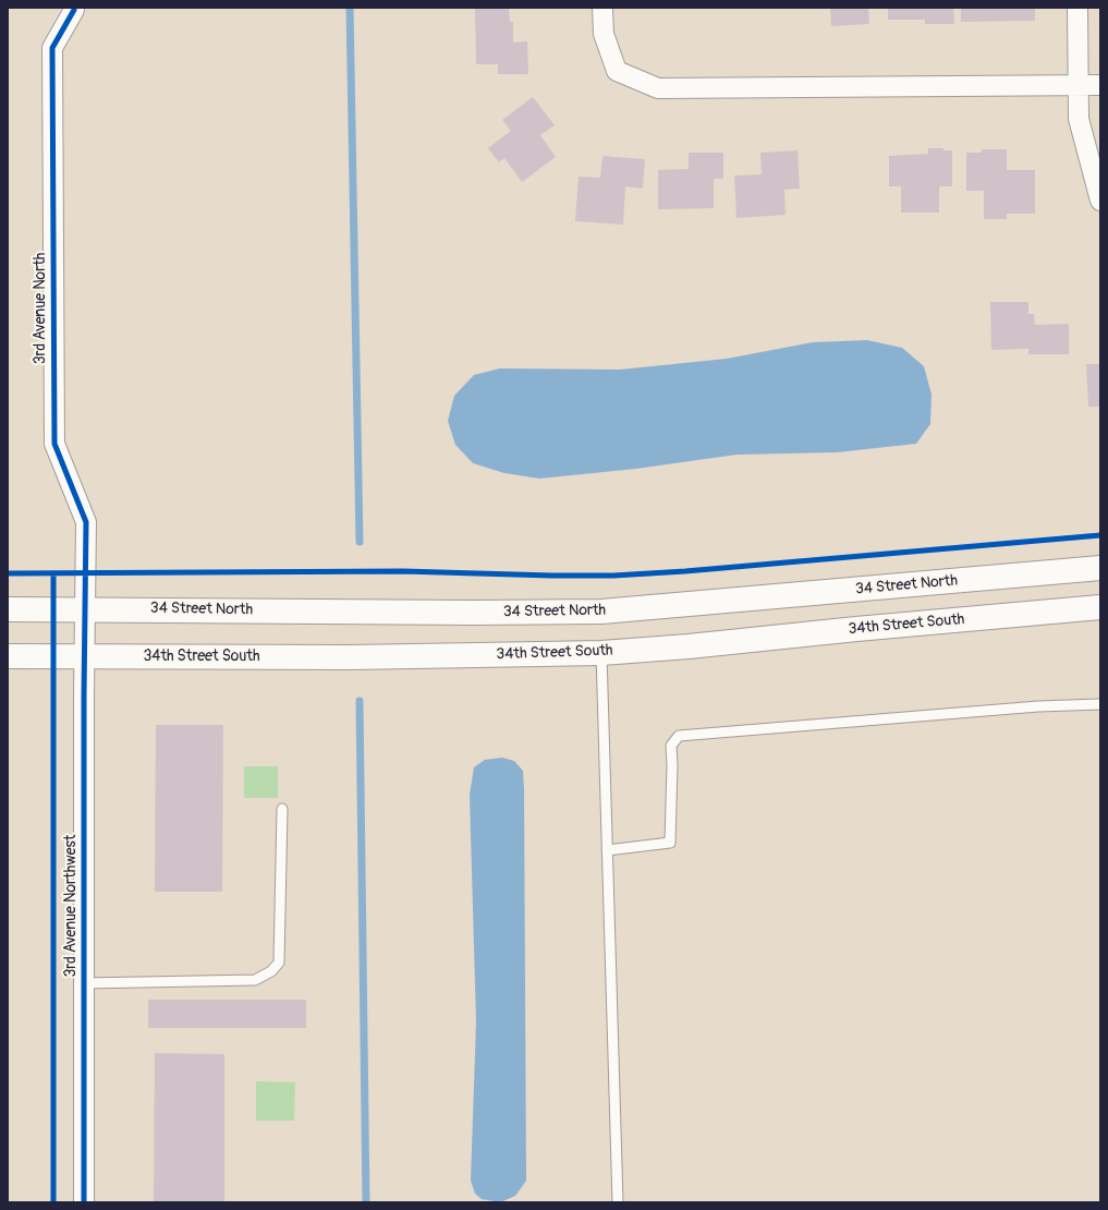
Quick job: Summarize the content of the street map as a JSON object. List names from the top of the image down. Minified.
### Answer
{"streets":{"main road":["34 Street North","34th Street South"],"street":["3rd Avenue North","3rd Avenue Northwest"]},"crossings":[["3rd Avenue North","34 Street North"],["3rd Avenue North","3rd Avenue Northwest"],["34 Street North","3rd Avenue Northwest"],["34th Street South","3rd Avenue Northwest"]]}
